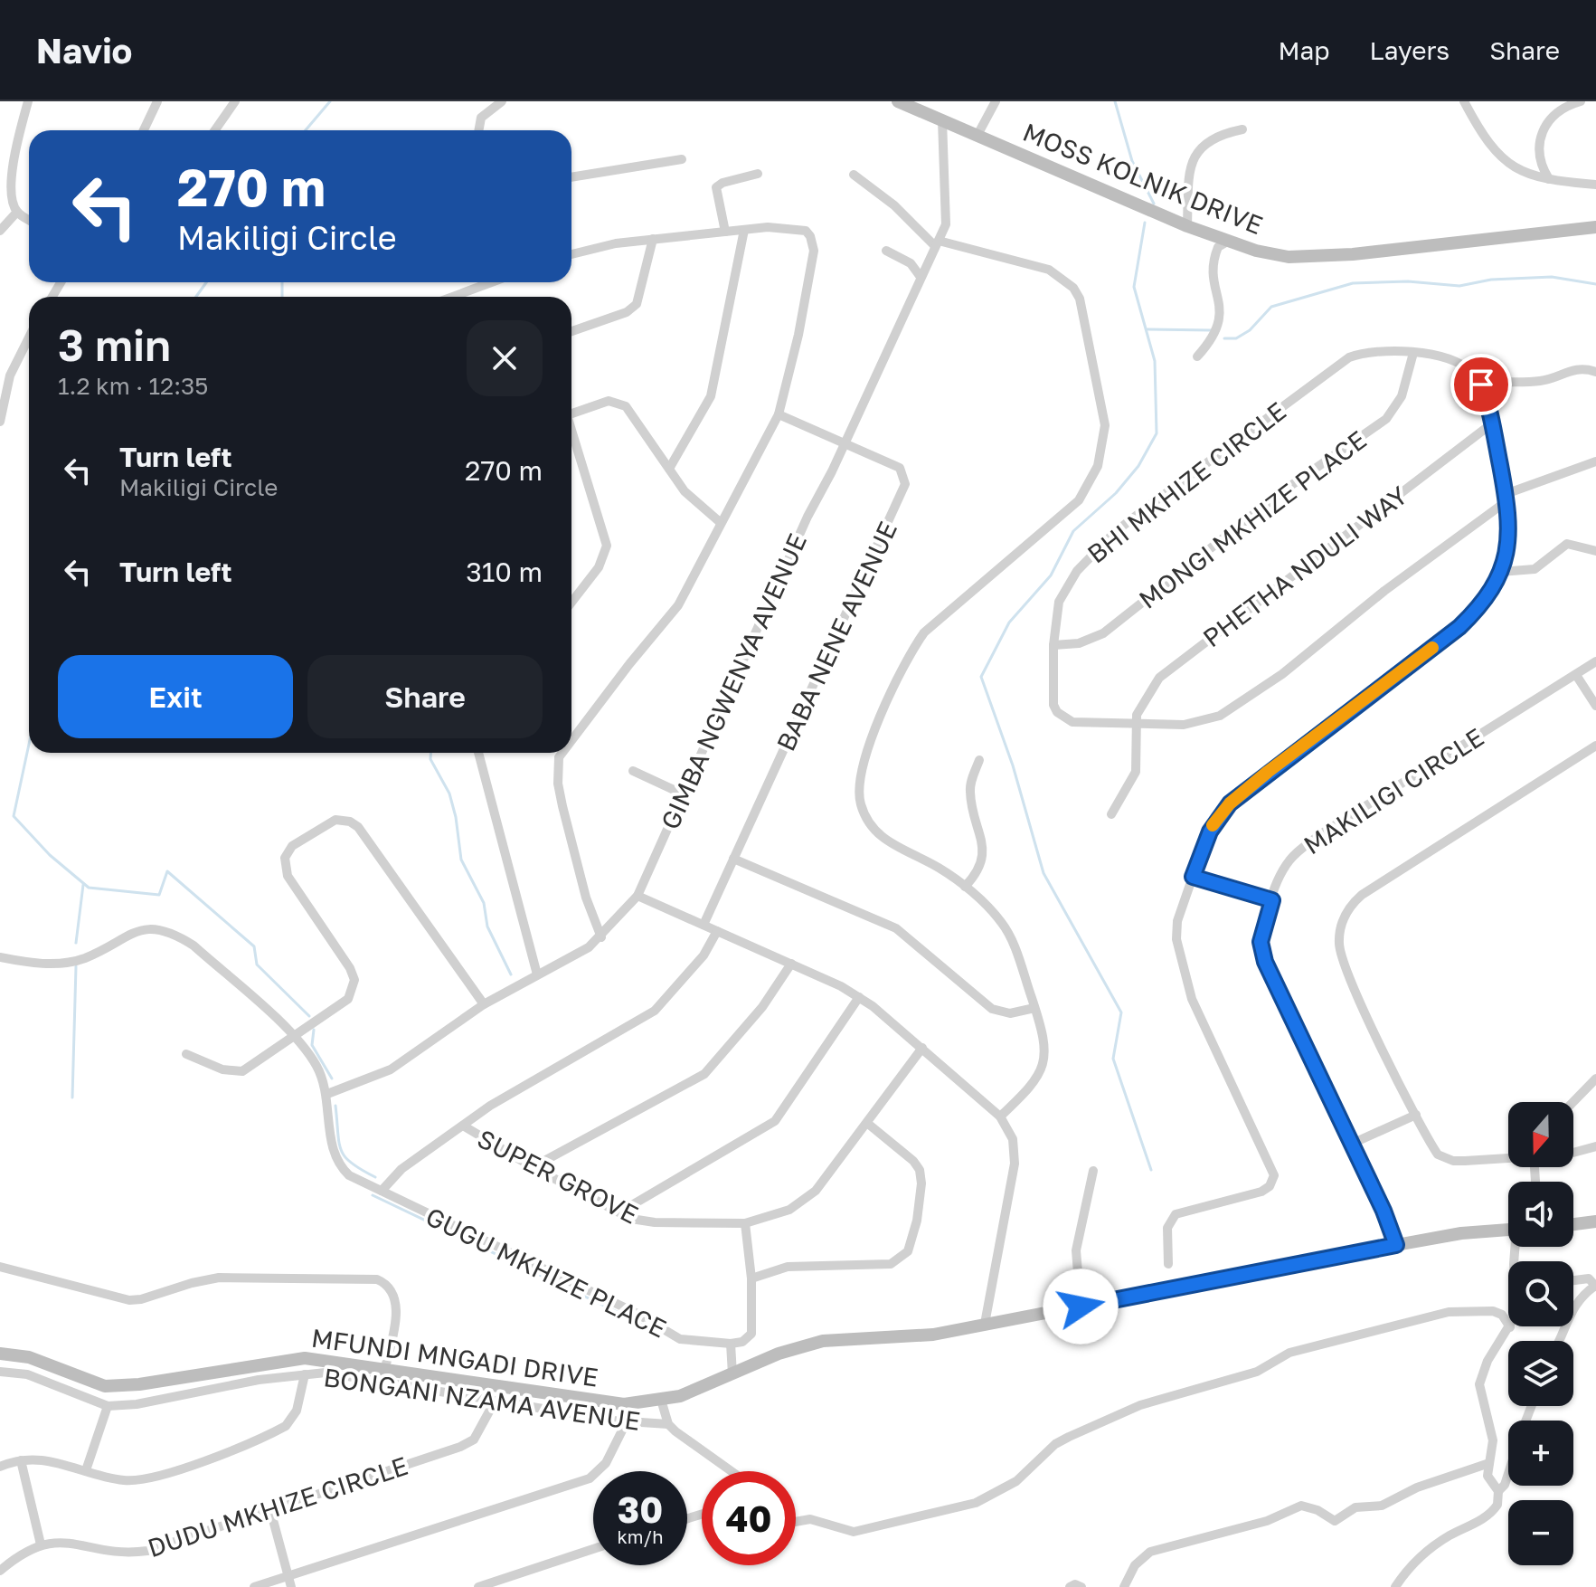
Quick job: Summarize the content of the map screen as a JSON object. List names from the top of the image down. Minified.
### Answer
{"streets":{"street":["MOSS KOLNIK DRIVE","BHI MKHIZE CIRCLE","MONGI MKHIZE PLACE","PHETHA NDULI WAY","BABA NENE AVENUE","GIMBA NGWENYA AVENUE","MAKILIGI CIRCLE","SUPER GROVE","GUGU MKHIZE PLACE","MFUNDI MNGADI DRIVE","BONGANI NZAMA AVENUE","DUDU MKHIZE CIRCLE"]},"crossings":[["MOSS KOLNIK DRIVE","GIMBA NGWENYA AVENUE"],["BHI MKHIZE CIRCLE","MONGI MKHIZE PLACE"],["BHI MKHIZE CIRCLE","PHETHA NDULI WAY"],["BABA NENE AVENUE","GIMBA NGWENYA AVENUE"],["GIMBA NGWENYA AVENUE","GUGU MKHIZE PLACE"],["MAKILIGI CIRCLE","MFUNDI MNGADI DRIVE"],["MFUNDI MNGADI DRIVE","BONGANI NZAMA AVENUE"],["BONGANI NZAMA AVENUE","DUDU MKHIZE CIRCLE"]],"north":"bottom","page":{"header":"Navio","nav":["Map","Layers","Share"],"turn":["270 m","Makiligi Circle"],"heading":["3 min","1.2 km · 12:35"],"list":[{"name":"Turn left","note":"Makiligi Circle","value":"270 m"},{"name":"Turn left","value":"310 m"}],"buttons":["Exit","Share"],"map_buttons":["+","−"],"speed":"30 km/h","limit":"40"}}
